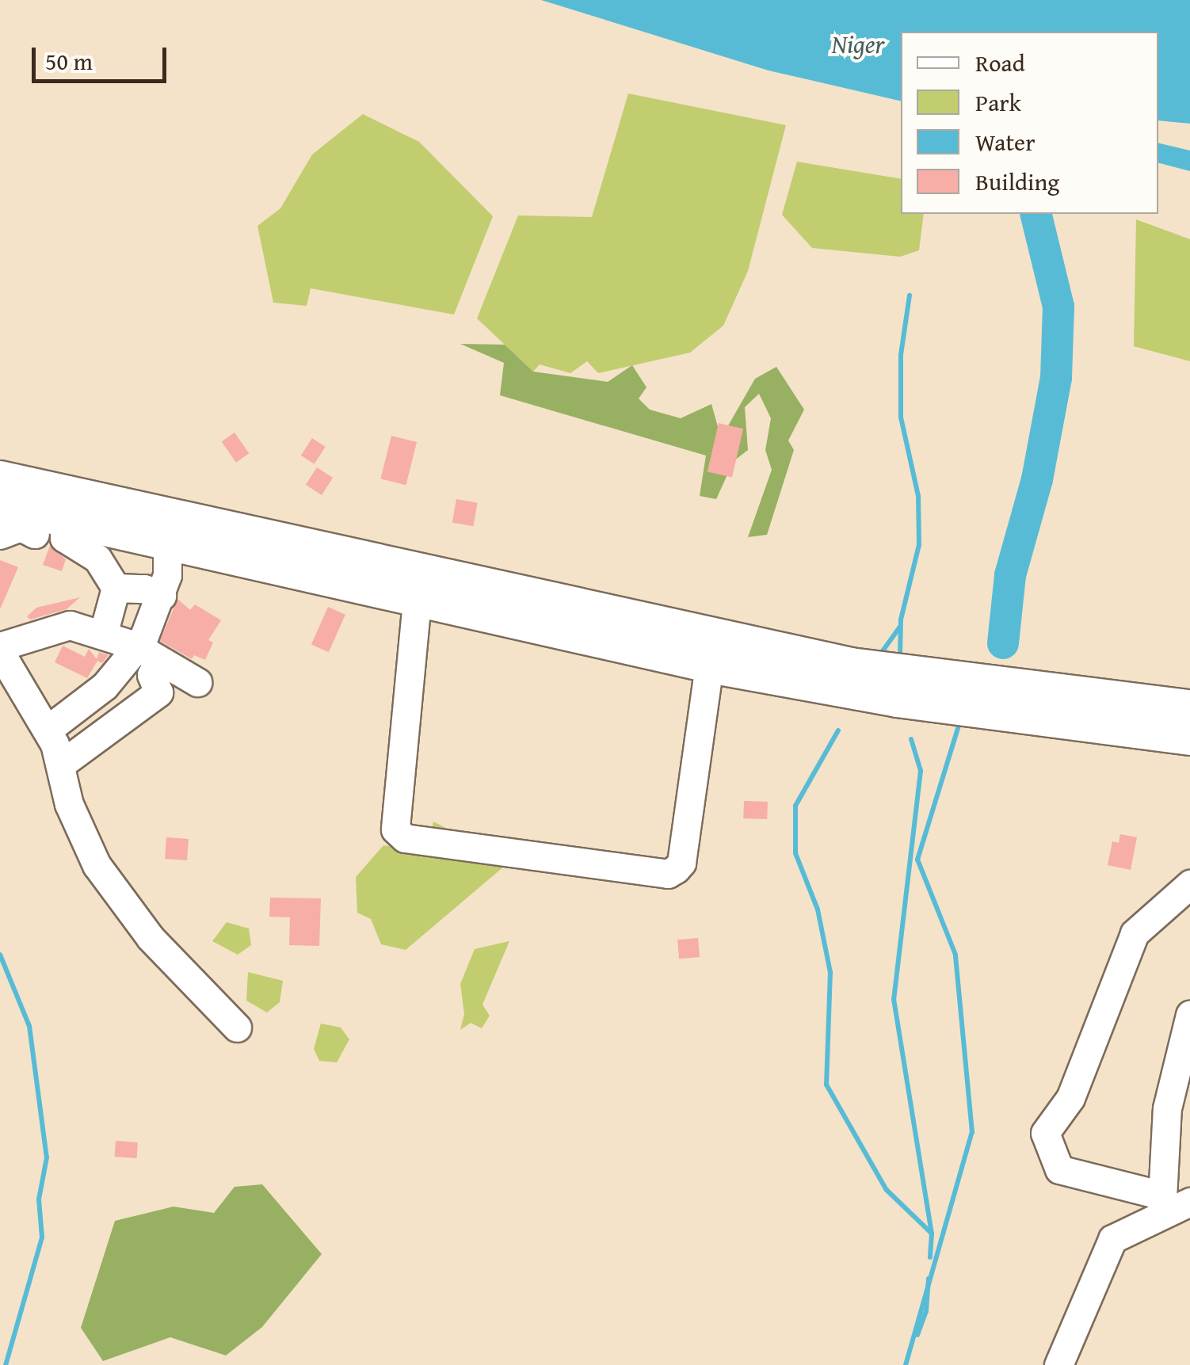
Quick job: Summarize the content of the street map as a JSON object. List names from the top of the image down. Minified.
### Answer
{"water":["Niger"],"legend":["Road","Park","Water","Building"],"scale_bar":"50 m"}
